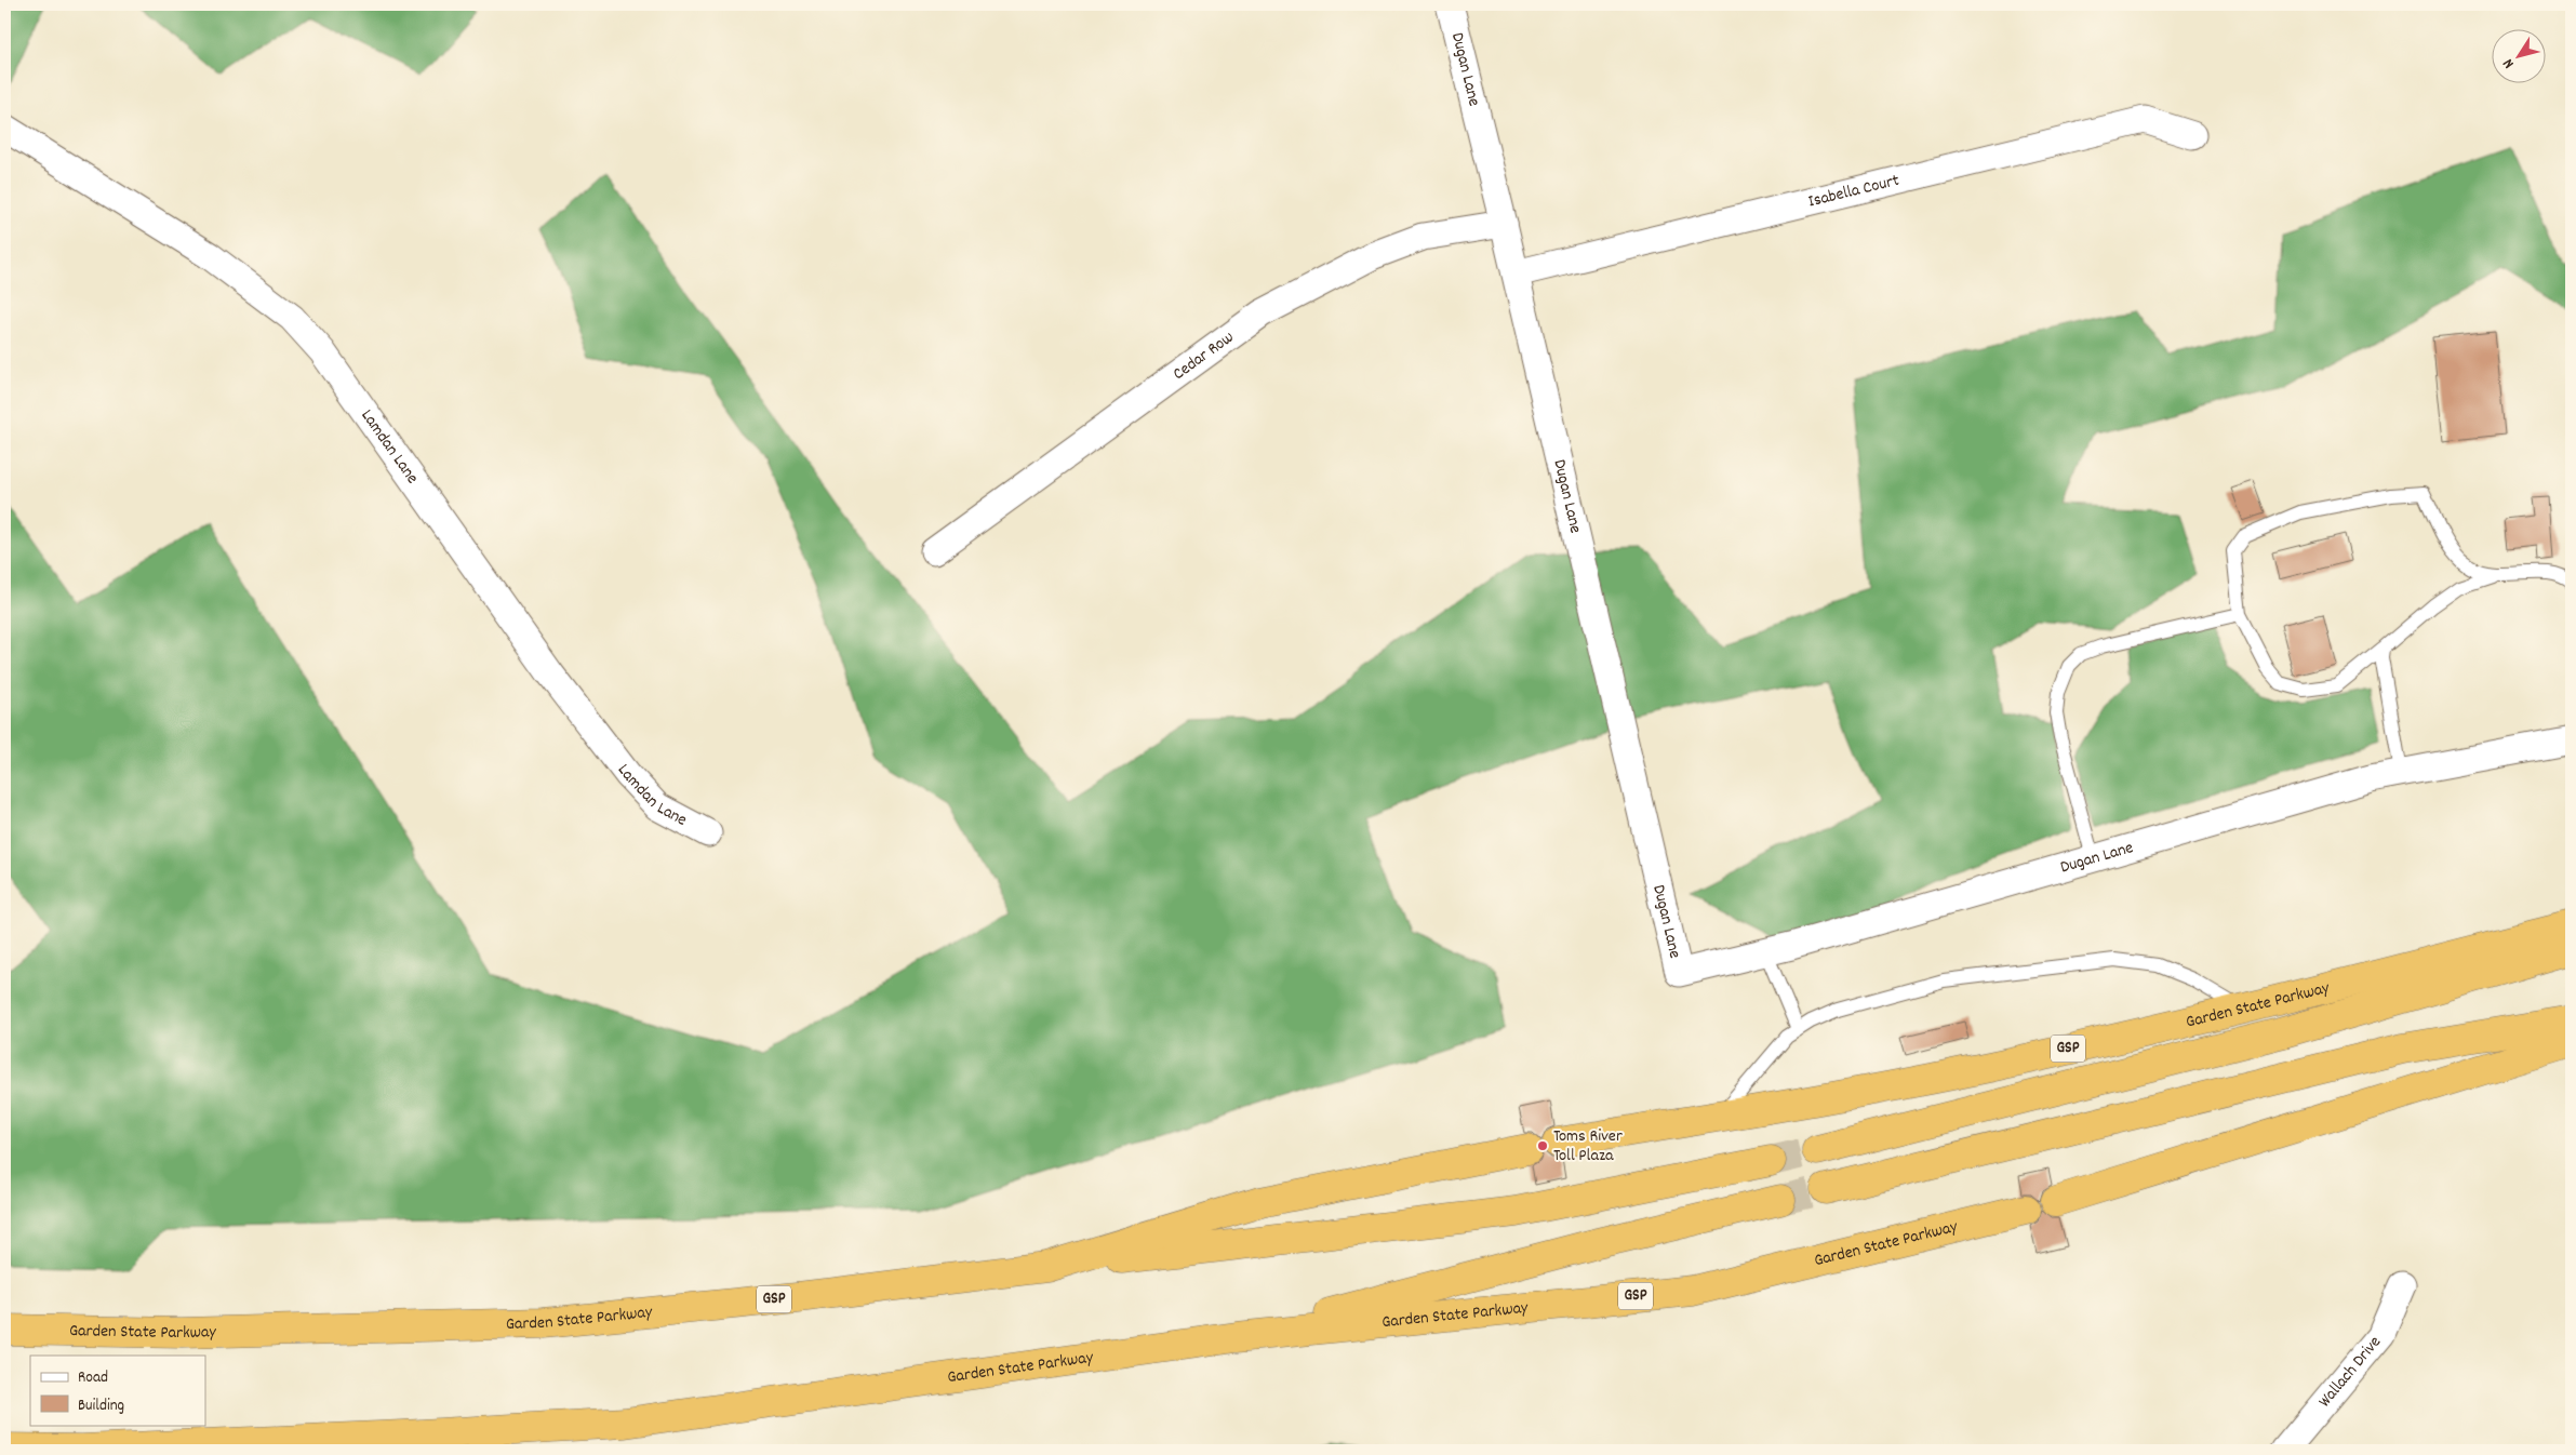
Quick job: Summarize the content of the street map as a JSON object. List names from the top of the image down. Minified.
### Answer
{"streets":{"highway":["Garden State Parkway","GSP"],"street":["Dugan Lane","Isabella Court","Cedar Row","Lamdan Lane","Wallach Drive"]},"crossings":[["Dugan Lane","Isabella Court"],["Dugan Lane","Cedar Row"]],"places":["Toms River Toll Plaza"],"legend":["Road","Building"],"north":"bottom left"}
